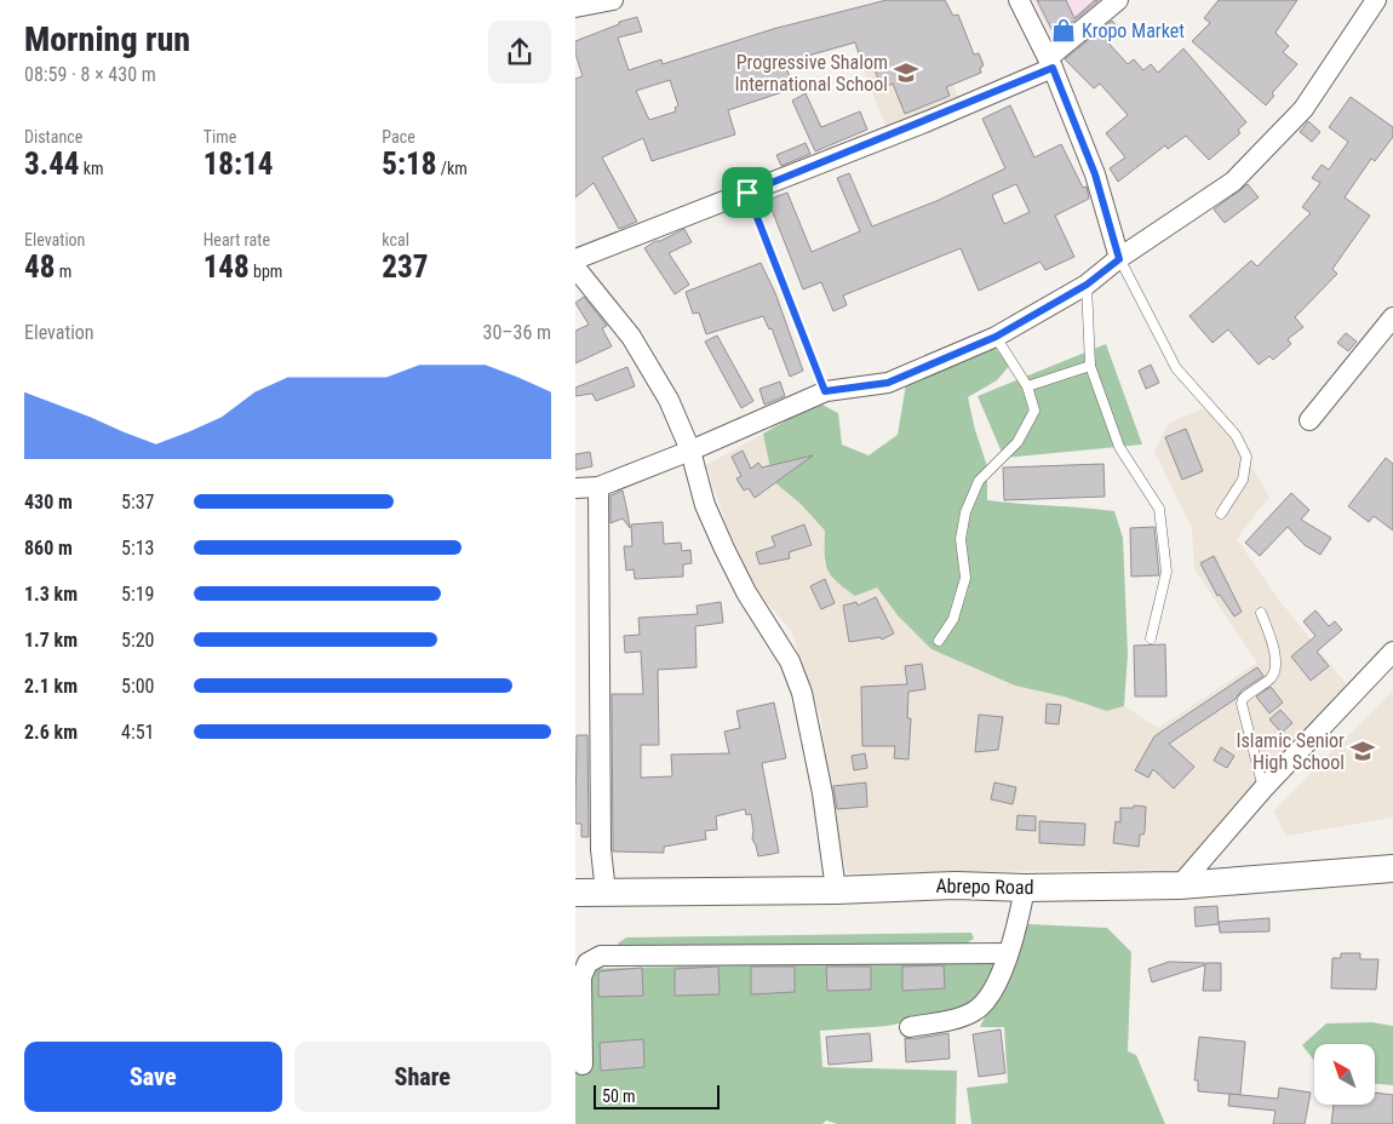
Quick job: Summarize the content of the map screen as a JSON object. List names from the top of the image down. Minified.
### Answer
{"streets":{"main road":["Abrepo Road"]},"places":{"shop":["Kropo Market"],"school or university":["Progressive Shalom International School","Islamic Senior High School"]},"scale_bar":"50 m","north":"top left","page":{"heading":["Morning run","08:59 · 8 × 430 m"],"stats":[["Distance","3.44 km"],["Time","18:14"],["Pace","5:18 /km"],["Elevation","48 m"],["Heart rate","148 bpm"],["kcal","237"]],"chart":["Elevation","30–36 m"],"list":[{"name":"430 m","note":"5:37"},{"name":"860 m","note":"5:13"},{"name":"1.3 km","note":"5:19"},{"name":"1.7 km","note":"5:20"},{"name":"2.1 km","note":"5:00"},{"name":"2.6 km","note":"4:51"}],"buttons":["Save","Share"],"scale":"50 m"}}
